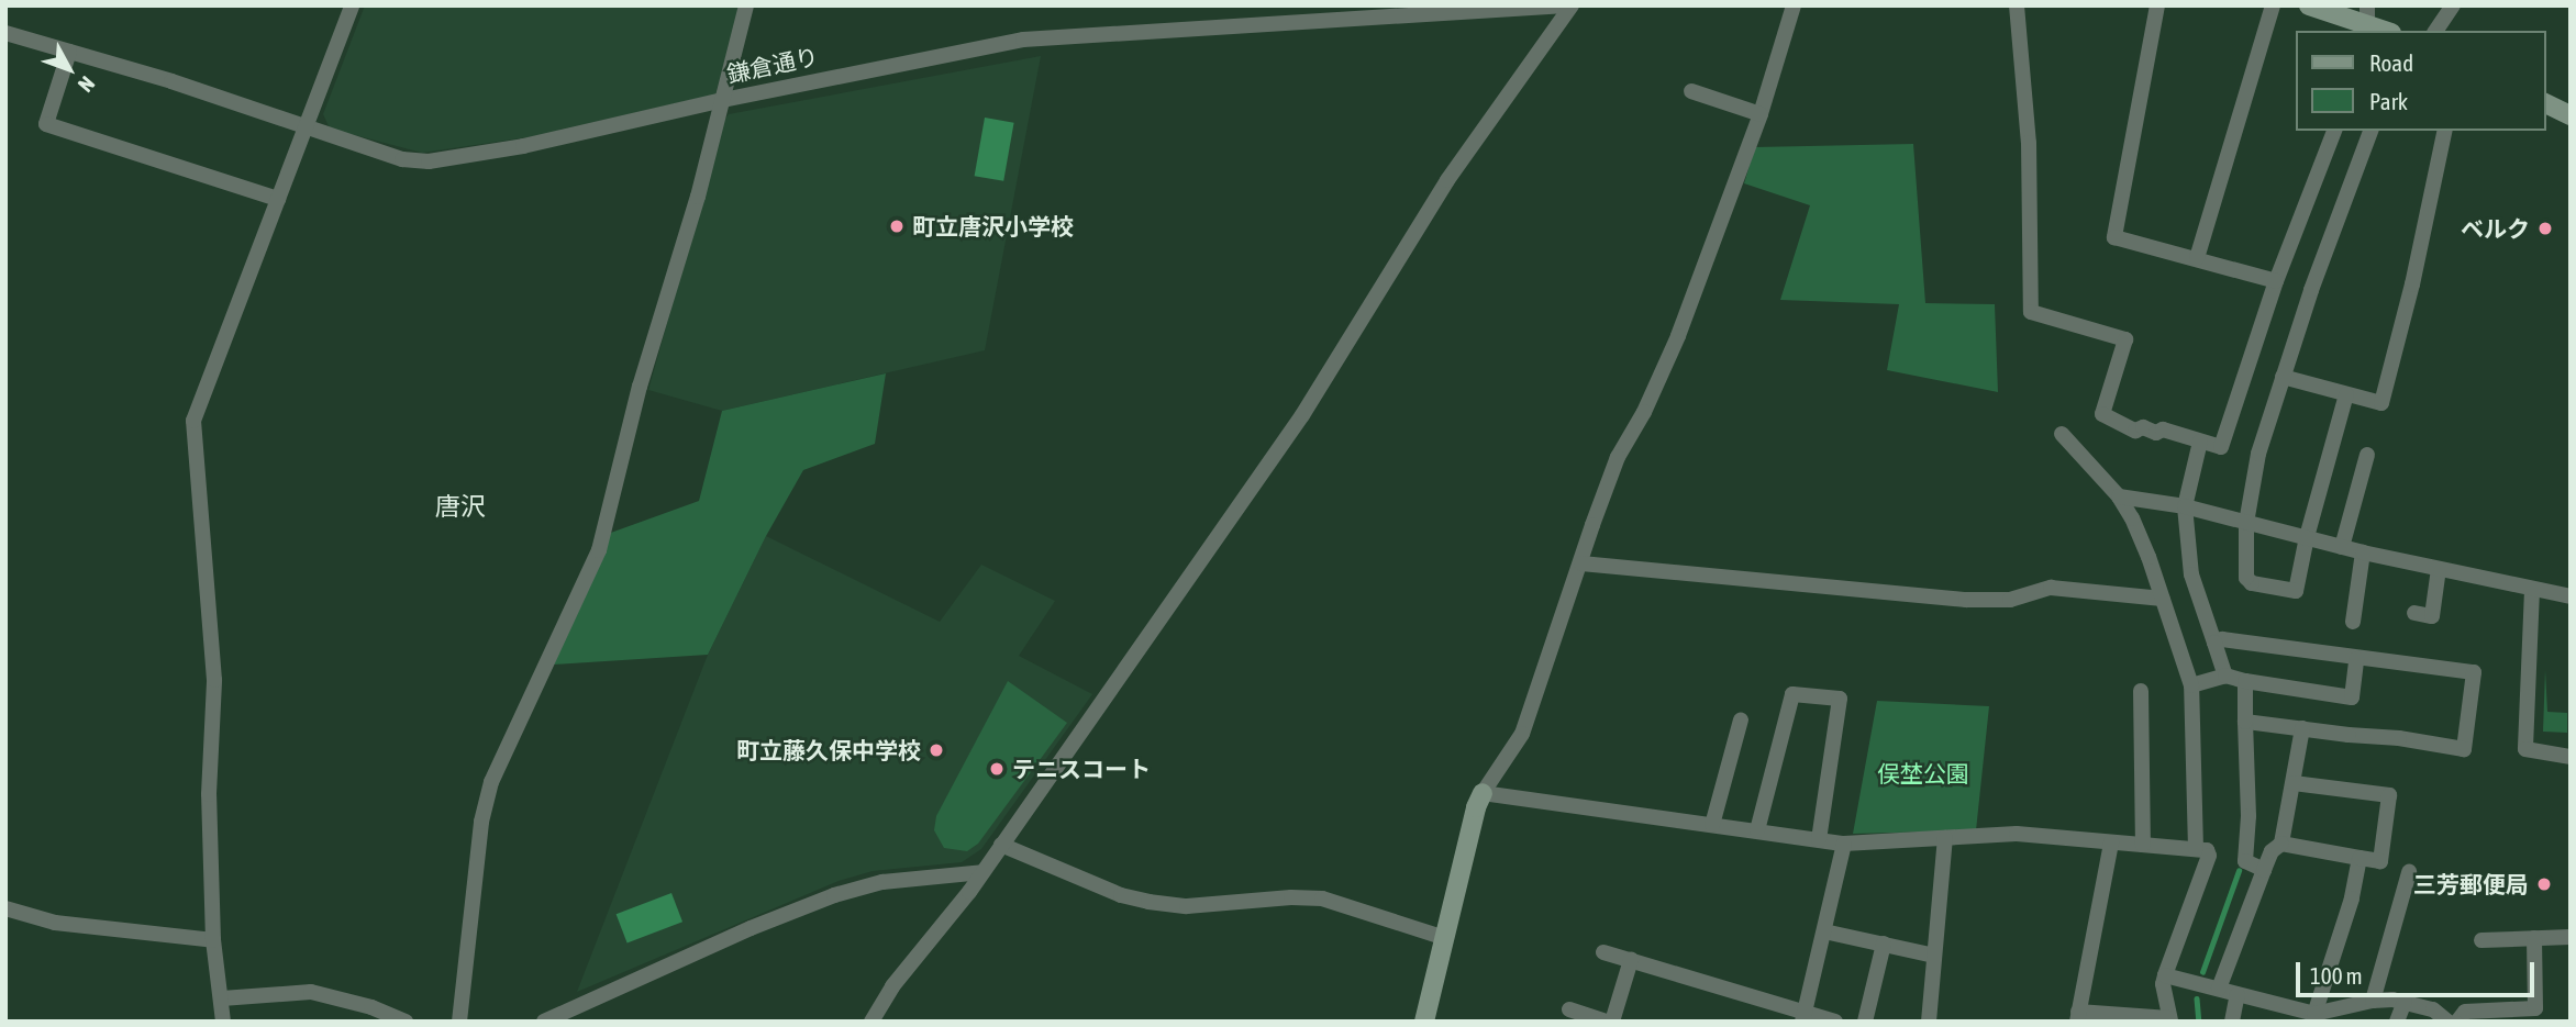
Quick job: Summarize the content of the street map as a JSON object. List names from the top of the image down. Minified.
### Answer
{"streets":{"street":["鎌倉通り"]},"districts":["唐沢"],"parks":["俣埜公園"],"places":["町立唐沢小学校","ベルク","町立藤久保中学校","テニスコート","三芳郵便局"],"legend":["Road","Park"],"scale_bar":"100 m","north":"bottom right"}
